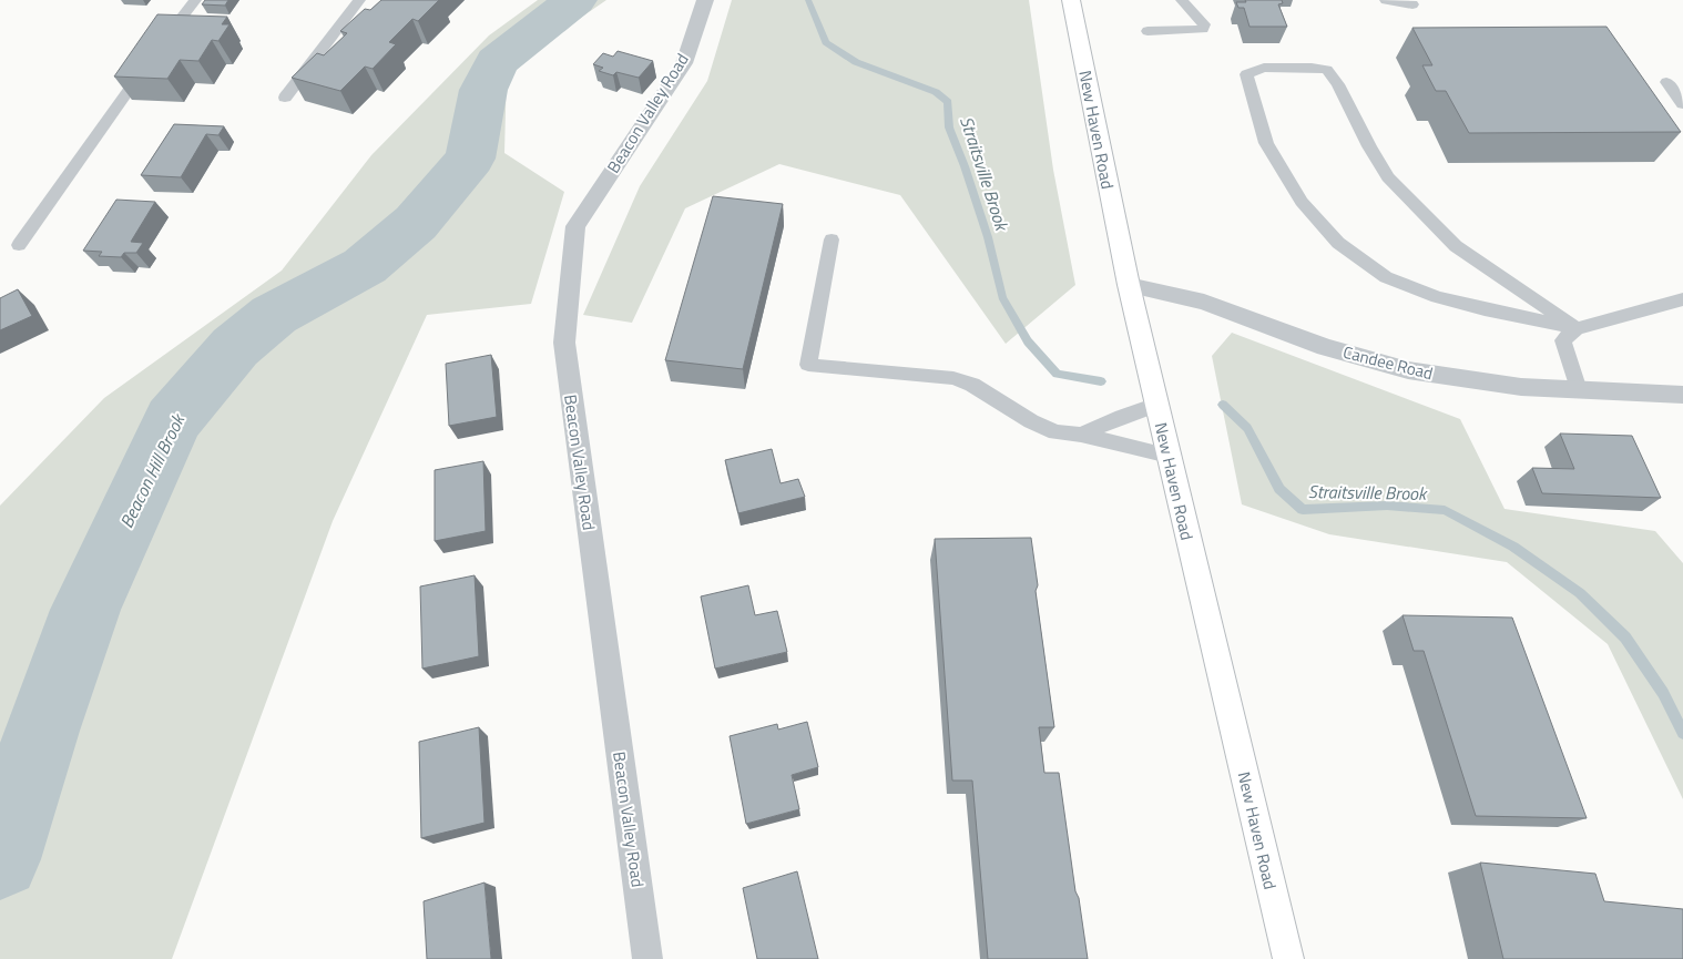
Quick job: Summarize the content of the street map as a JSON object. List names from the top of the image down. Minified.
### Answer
{"streets":{"main road":["New Haven Road"],"street":["Beacon Valley Road","Candee Road"]},"crossings":[["New Haven Road","Candee Road"]],"water":["Straitsville Brook","Beacon Hill Brook"]}
